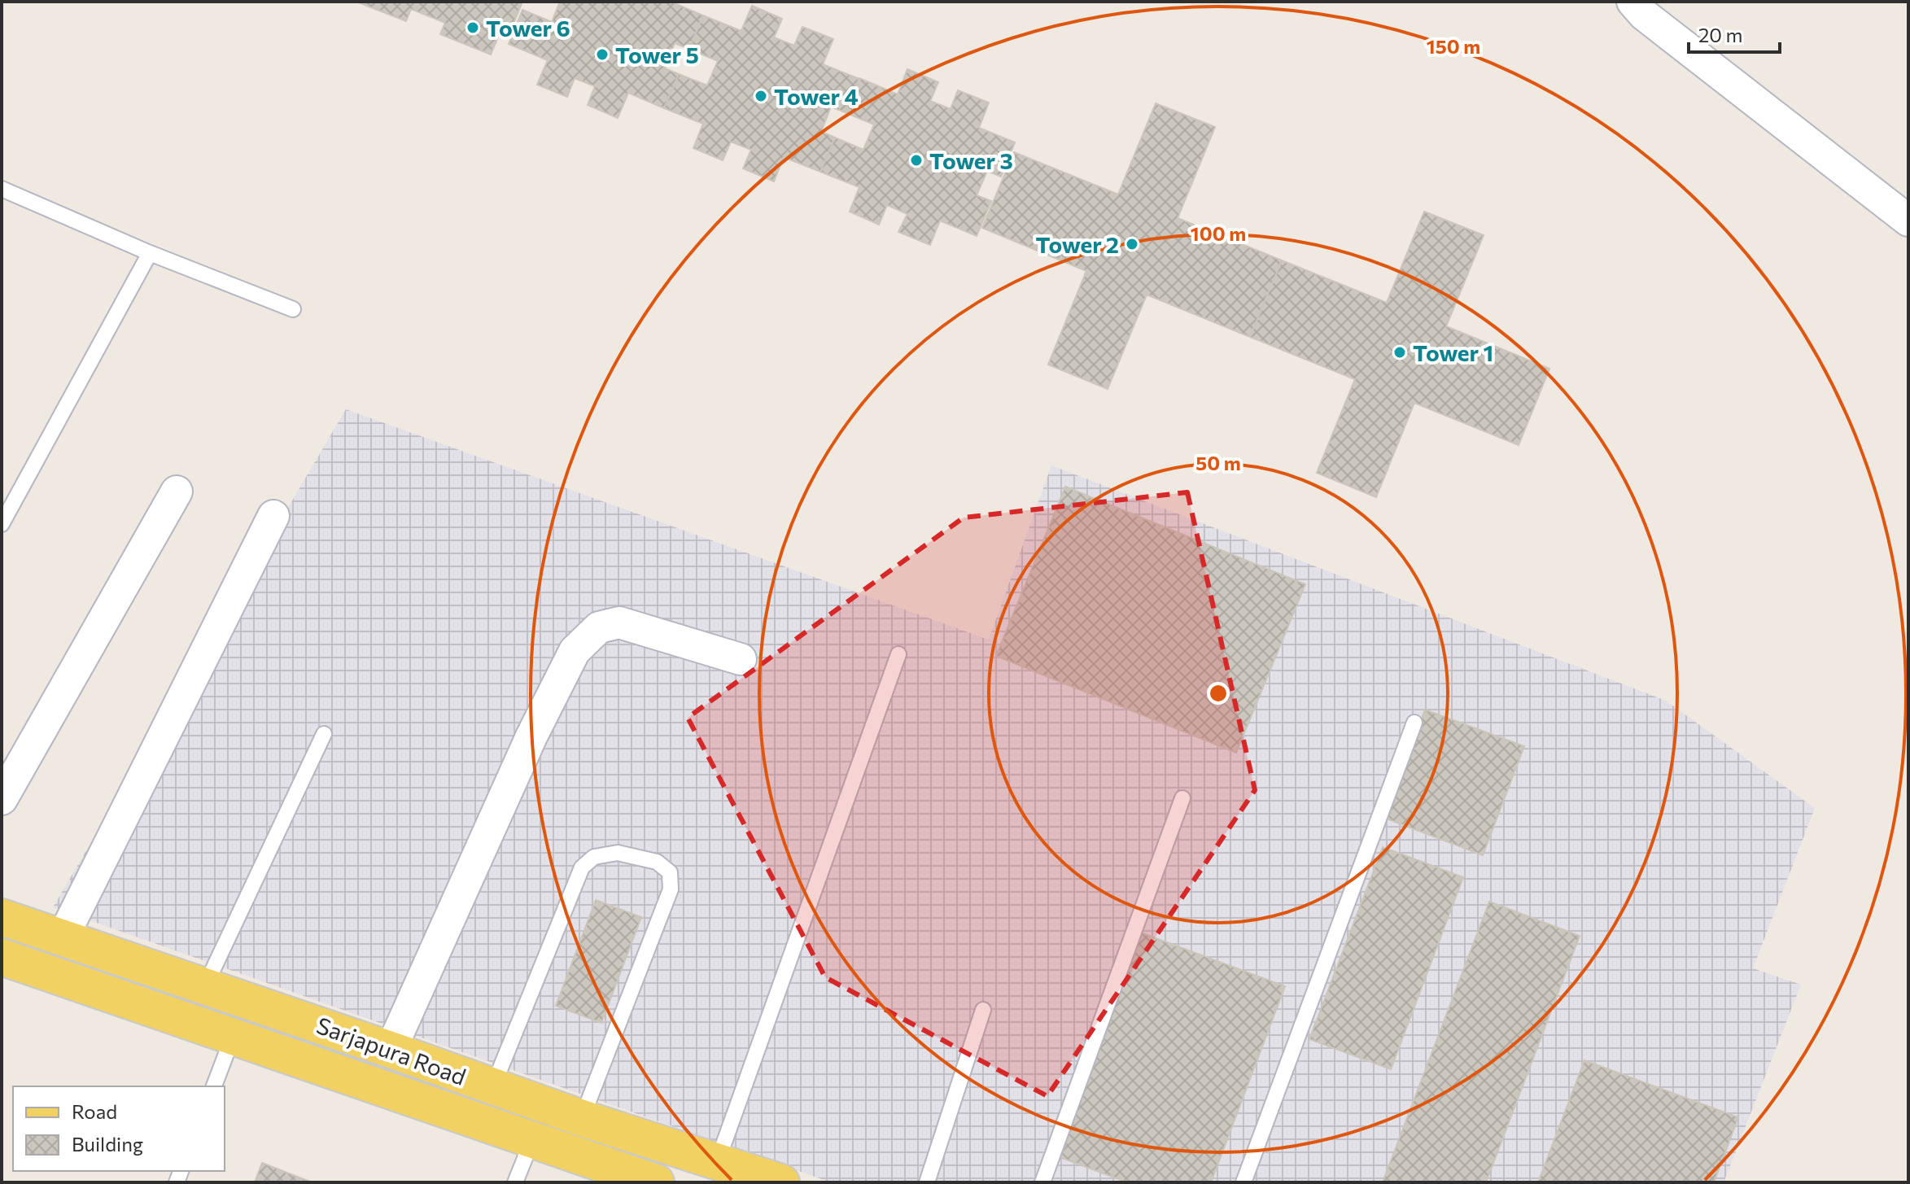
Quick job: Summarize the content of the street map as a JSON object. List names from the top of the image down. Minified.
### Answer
{"streets":{"main road":["Sarjapura Road"]},"places":["Tower 6","Tower 5","Tower 4","Tower 3","Tower 2","Tower 1"],"legend":["Road","Building"],"scale_bar":"20 m","rings":["150 m","100 m","50 m"]}
